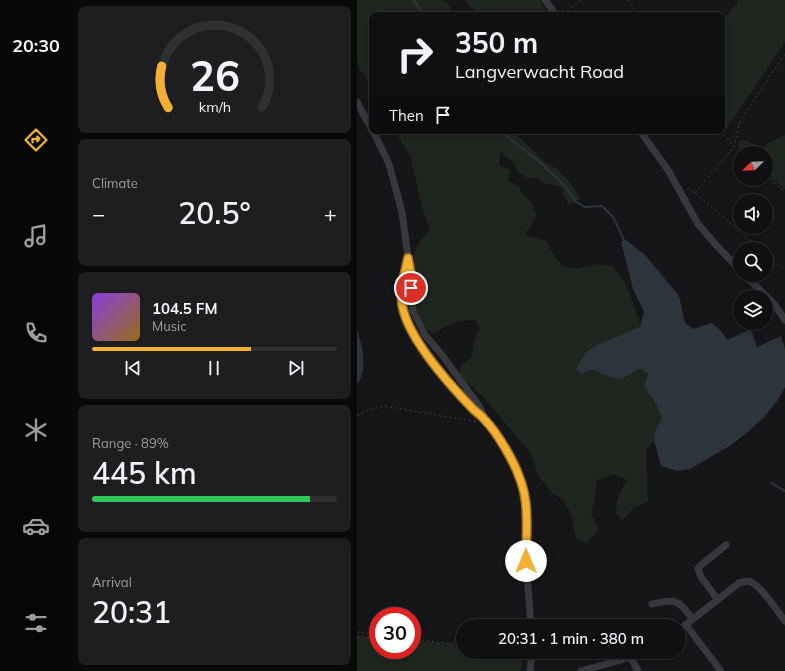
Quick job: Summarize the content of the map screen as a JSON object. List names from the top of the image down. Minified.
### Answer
{"north":"bottom left","page":{"tabs":"20:30","turn":["350 m","Langverwacht Road"],"then":"Then","tile":["Climate",["Range · 89%","445 km"],["Arrival","20:31"]],"heat":["−","20.5°","+"],"song":["104.5 FM","Music"],"limit":"30","trip":"20:31 · 1 min · 380 m","gauge":["26","km/h"]}}
